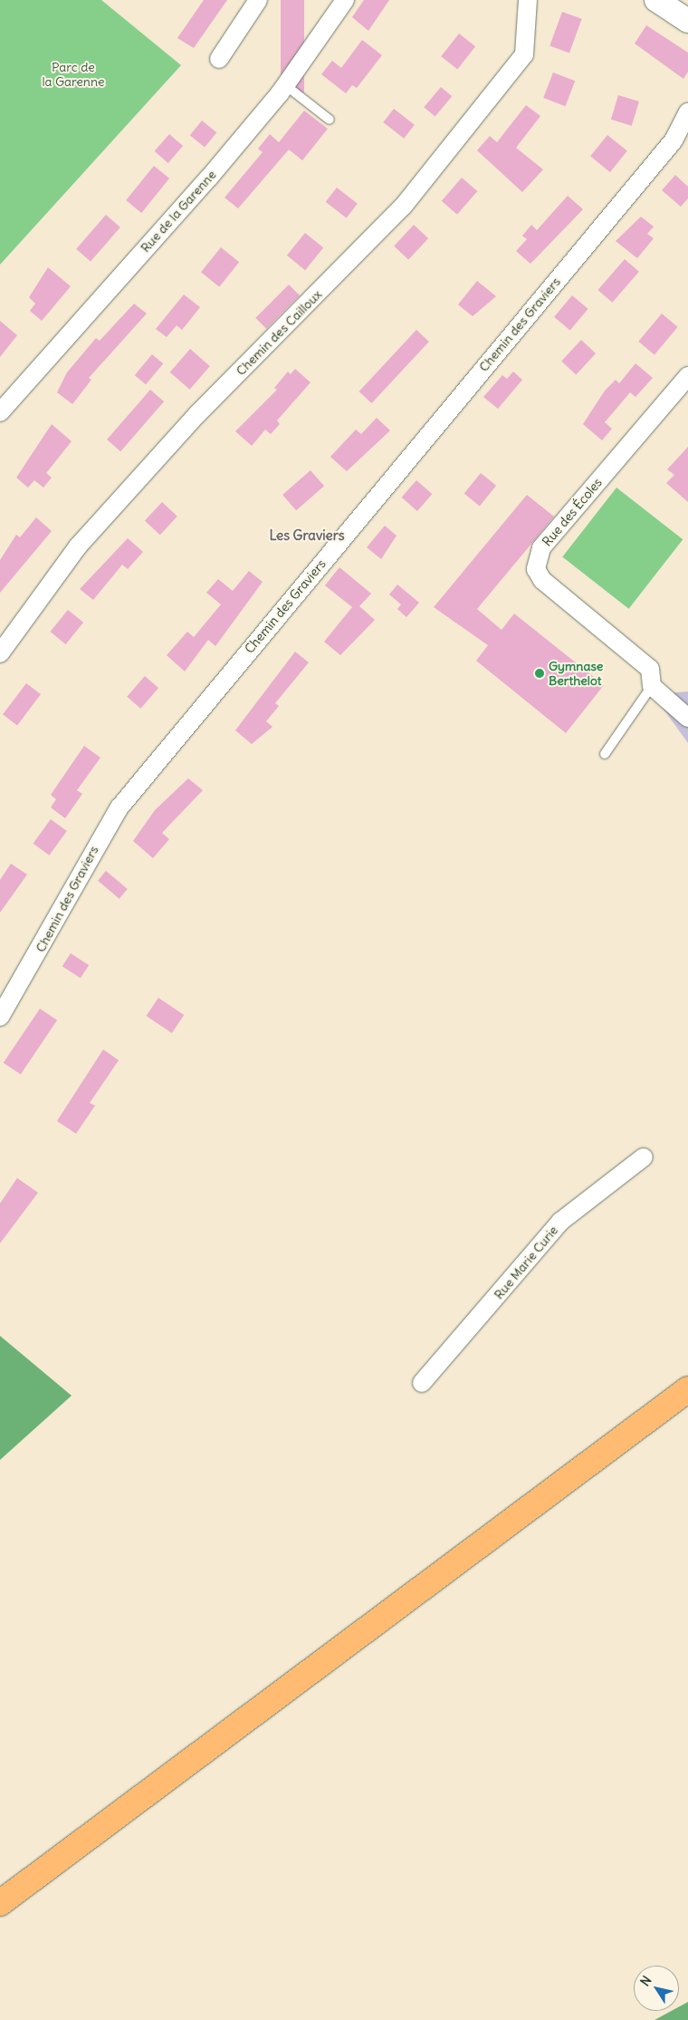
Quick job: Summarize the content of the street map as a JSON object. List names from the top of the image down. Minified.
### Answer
{"streets":{"street":["Rue de la Garenne","Chemin des Graviers","Chemin des Cailloux","Rue des Écoles","Rue Marie Curie"]},"districts":["Les Graviers"],"parks":["Parc de la Garenne"],"places":["Gymnase Berthelot"],"north":"top left"}
